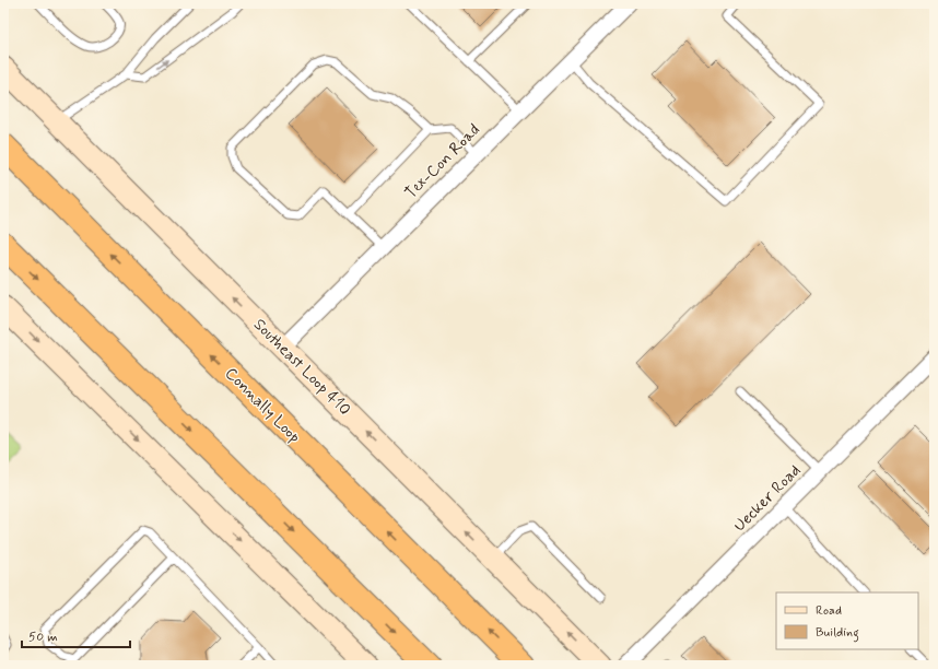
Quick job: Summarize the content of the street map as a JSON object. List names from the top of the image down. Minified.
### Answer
{"streets":{"highway":["Connally Loop"],"main road":["Southeast Loop 410"],"street":["Tex-Con Road","Uecker Road"]},"crossings":[["Tex-Con Road","Southeast Loop 410"]],"legend":["Road","Building"],"scale_bar":"50 m"}
